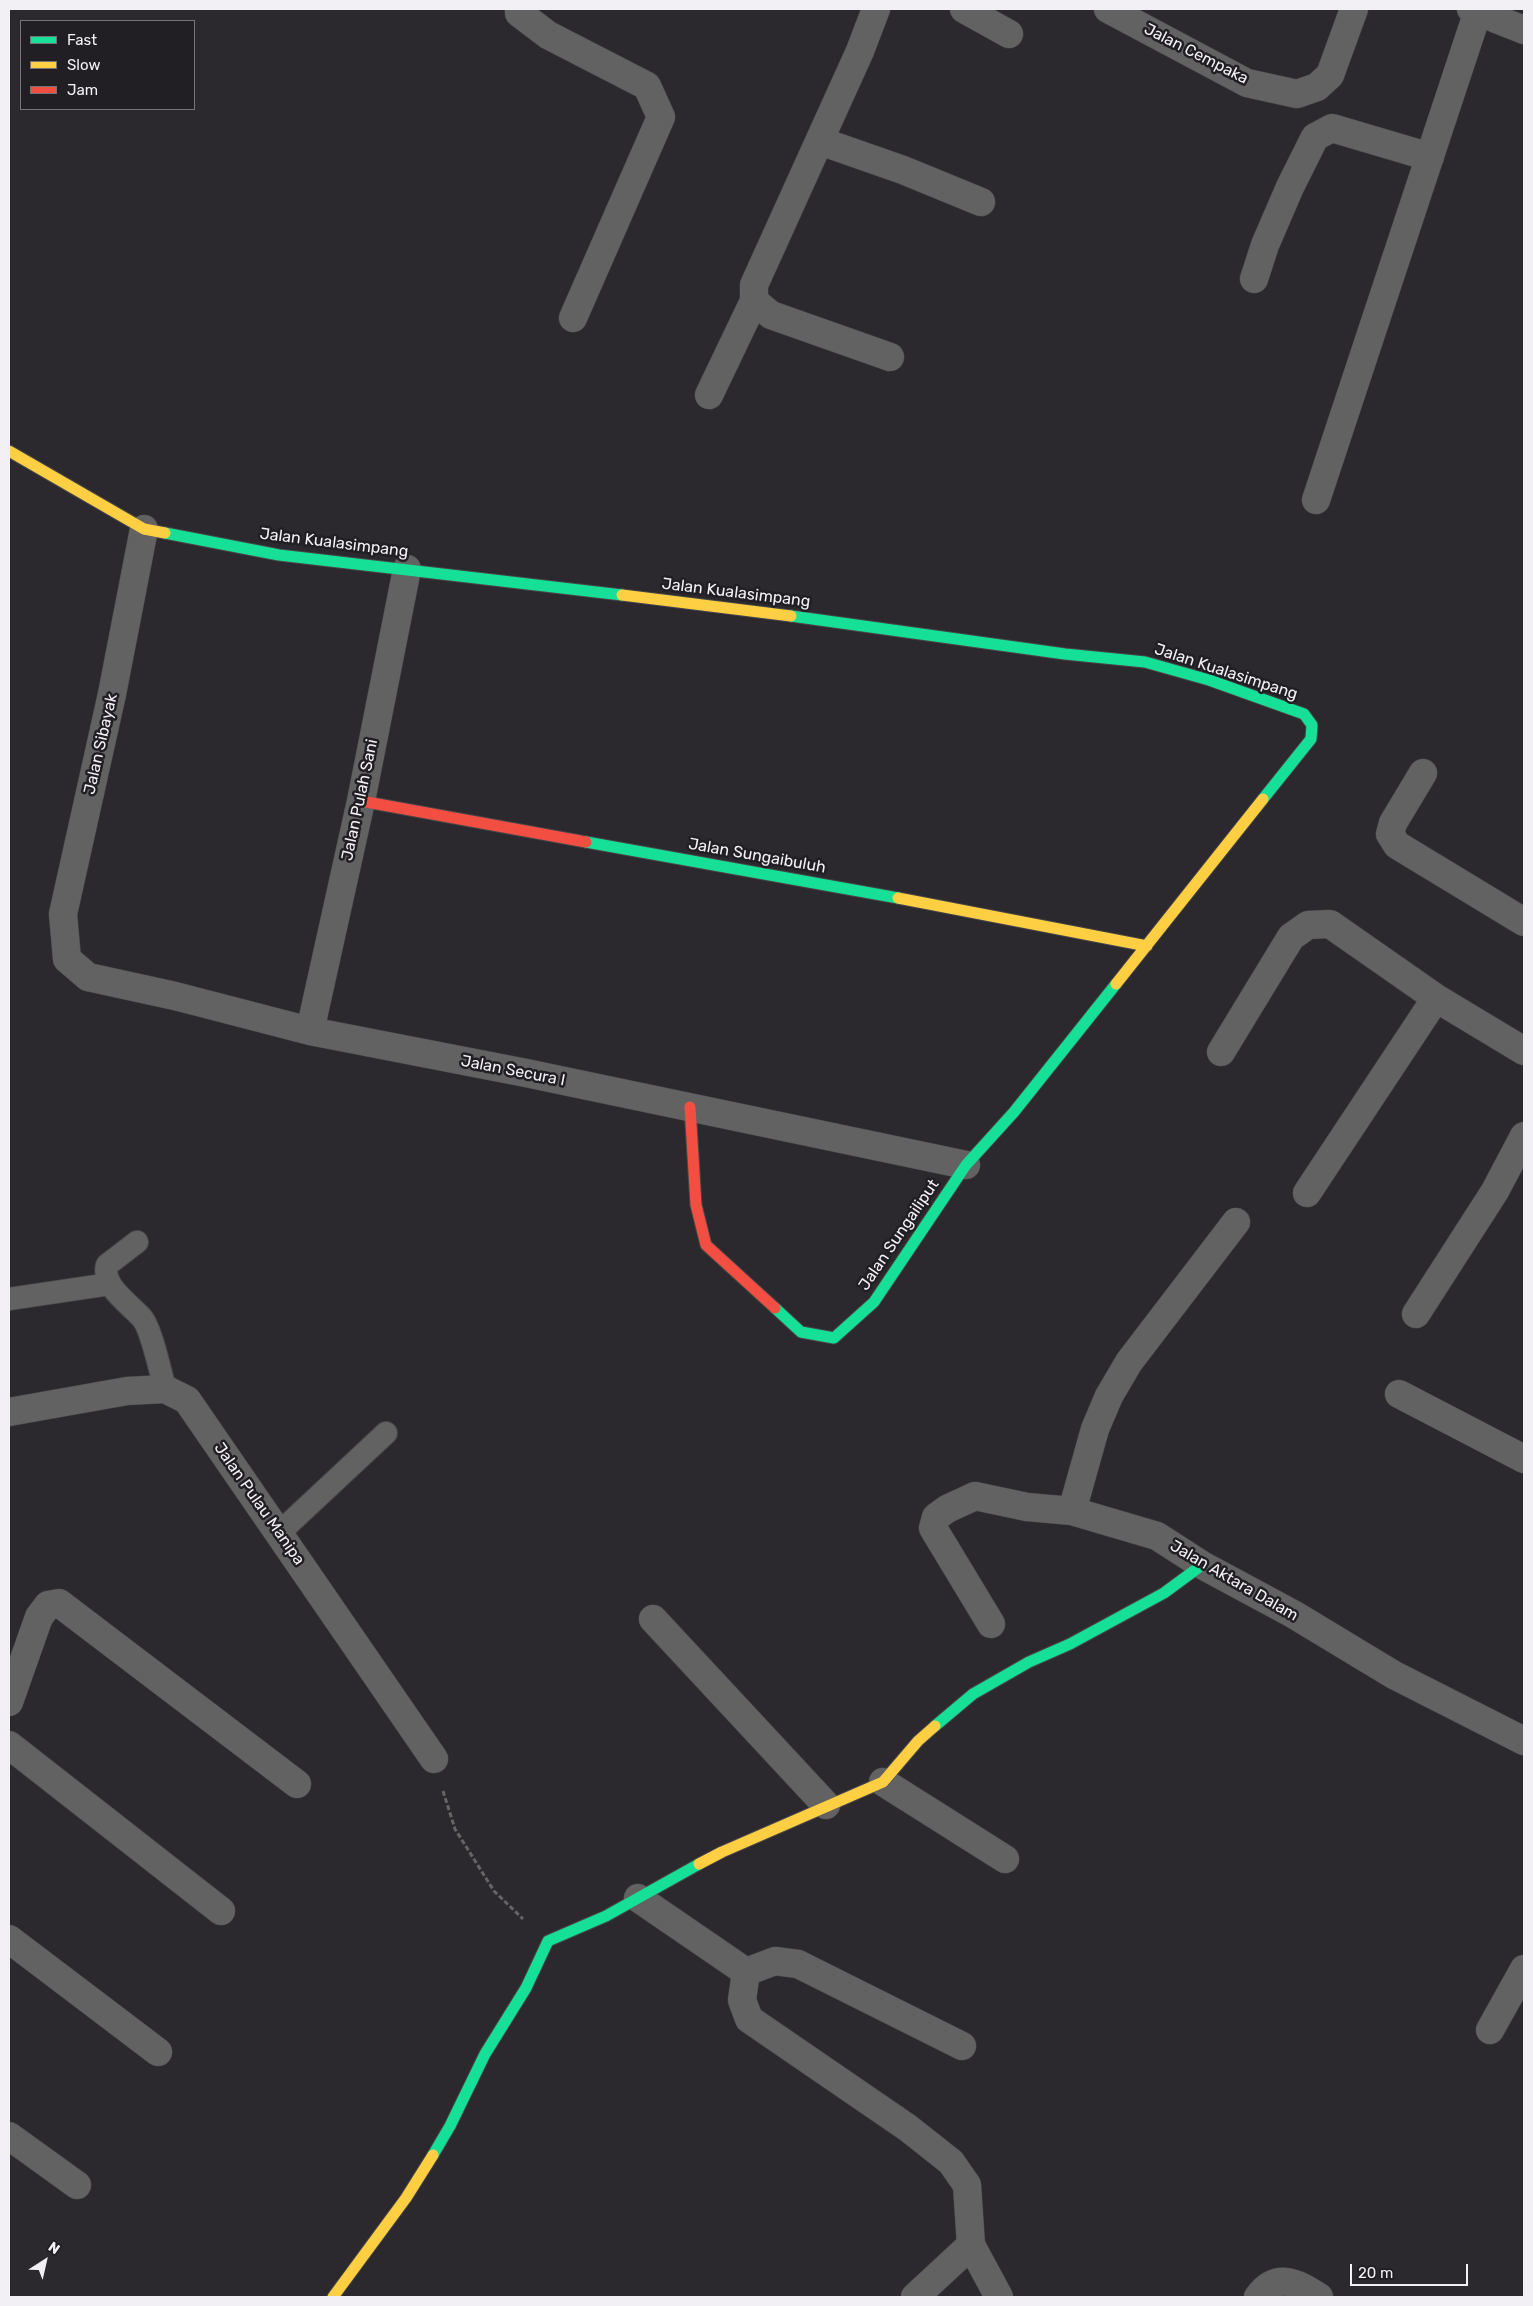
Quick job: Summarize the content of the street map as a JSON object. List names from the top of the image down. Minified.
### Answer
{"streets":{"street":["Jalan Cempaka","Jalan Kualasimpang","Jalan Sibayak","Jalan Pulah Sani","Jalan Sungaibuluh","Jalan Secura I","Jalan Sungailiput","Jalan Pulau Manipa","Jalan Aktara Dalam"]},"crossings":[["Jalan Kualasimpang","Jalan Sibayak"],["Jalan Kualasimpang","Jalan Pulah Sani"],["Jalan Kualasimpang","Jalan Sungaibuluh"],["Jalan Sibayak","Jalan Secura I"],["Jalan Pulah Sani","Jalan Sungaibuluh"],["Jalan Pulah Sani","Jalan Secura I"],["Jalan Secura I","Jalan Sungailiput"]],"legend":["Fast","Slow","Jam"],"scale_bar":"20 m","north":"top right"}
